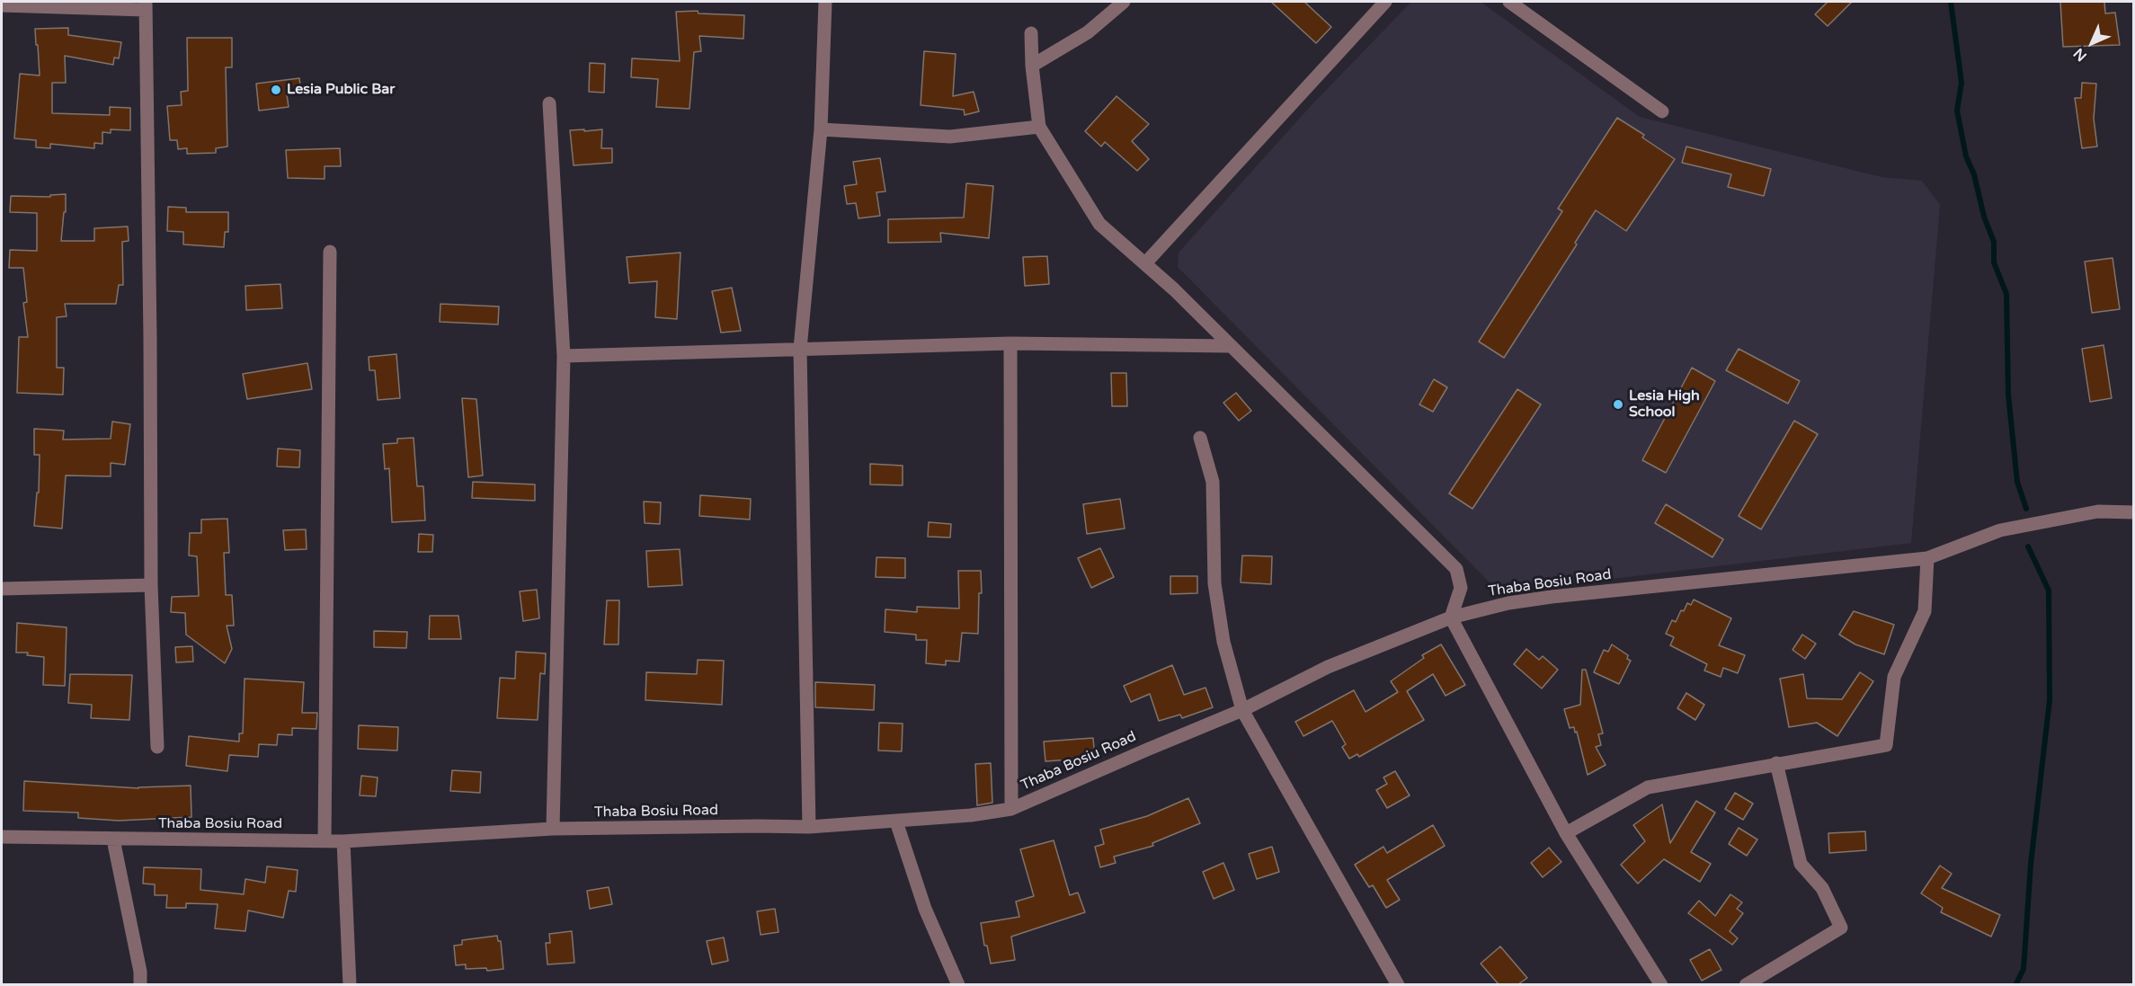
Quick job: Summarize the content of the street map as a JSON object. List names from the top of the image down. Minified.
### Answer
{"streets":{"street":["Thaba Bosiu Road"]},"places":["Lesia Public Bar","Lesia High School"],"north":"bottom left"}
